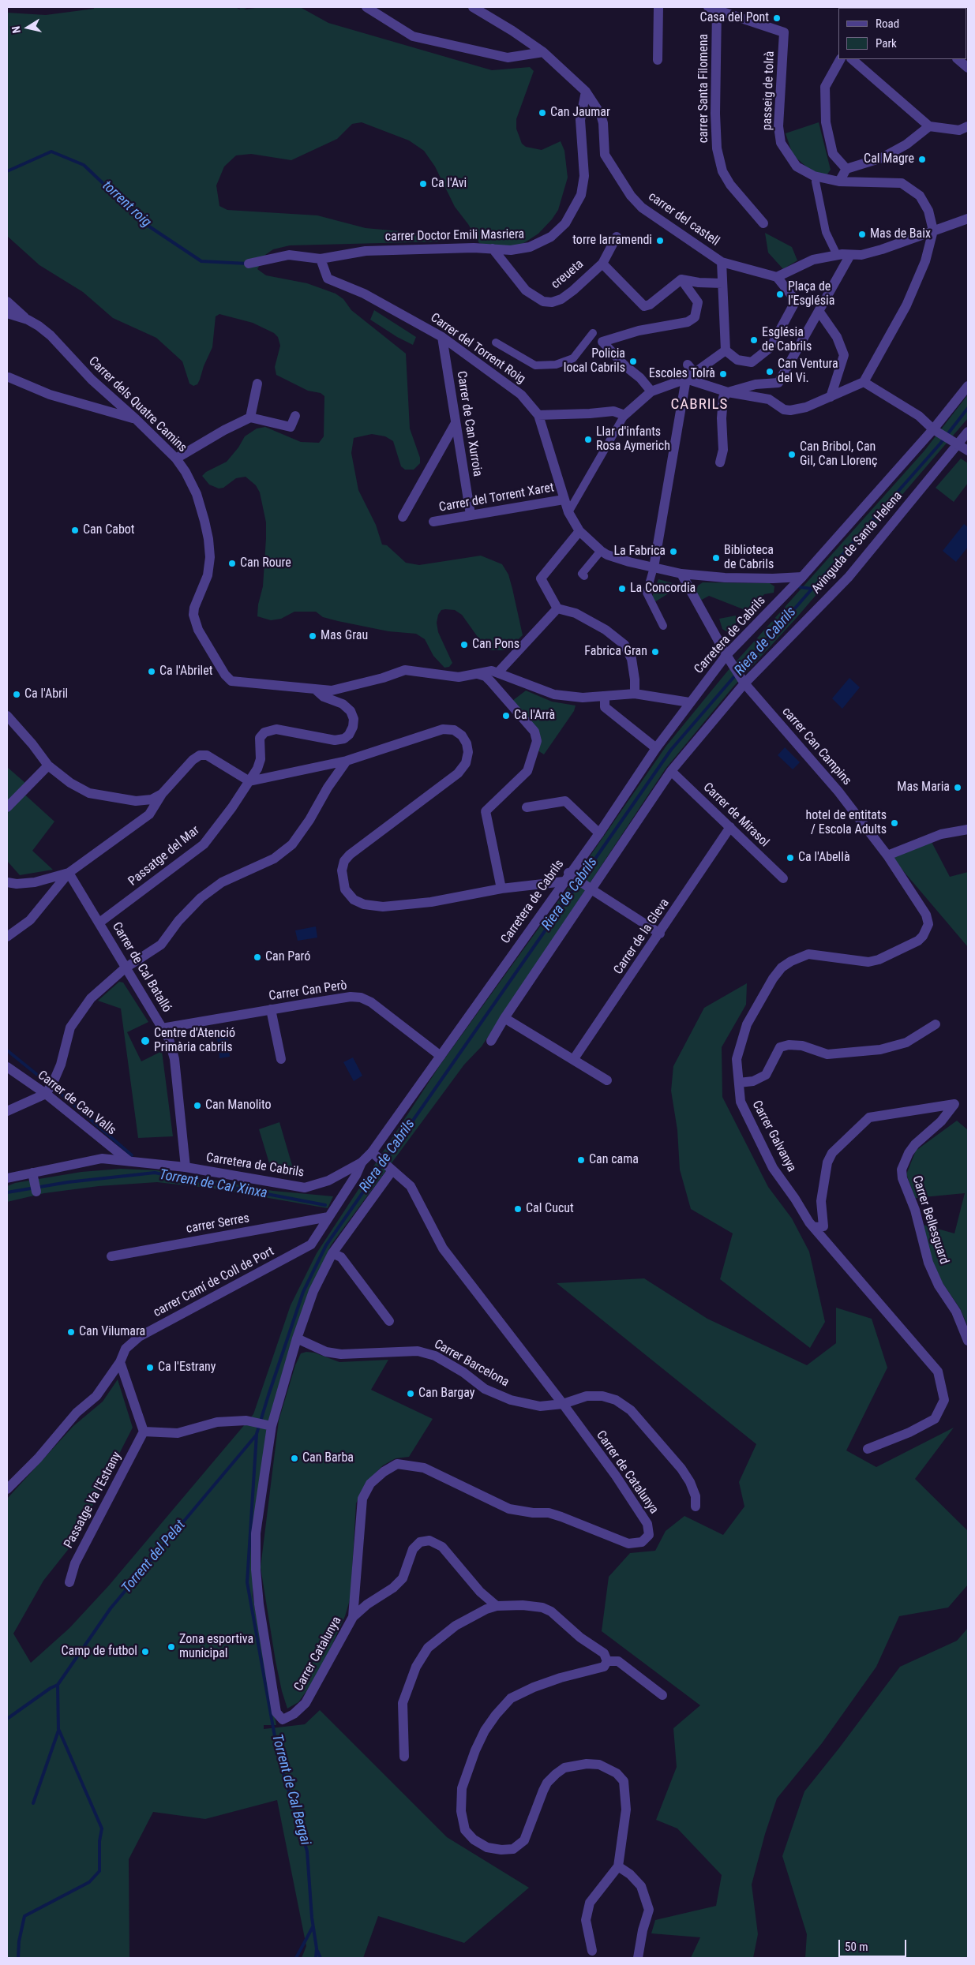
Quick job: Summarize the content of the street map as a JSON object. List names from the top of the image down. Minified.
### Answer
{"streets":{"street":["carrer Santa Filomena","passeig de tolrà","carrer del castell","carrer Doctor Emili Masriera","creueta","Carrer del Torrent Roig","Carrer dels Quatre Camins","Carrer de Can Xurroia","Carrer del Torrent Xaret","Avinguda de Santa Helena","Carretera de Cabrils","carrer Can Campins","Carrer de Mirasol","Passatge del Mar","Carrer de la Gleva","Carrer de Cal Batalló","Carrer Can Però","Carrer de Can Valls","Carrer Galvanya","Carrer Bellesguard","carrer Serres","carrer Camí de Coll de Port","Carrer Barcelona","Carrer de Catalunya","Passatge Va l'Estrany","Carrer Catalunya"]},"crossings":[["carrer Santa Filomena","passeig de tolrà"],["carrer del castell","carrer Doctor Emili Masriera"],["carrer Doctor Emili Masriera","creueta"],["carrer Doctor Emili Masriera","Carrer del Torrent Roig"],["Carrer del Torrent Roig","Carrer de Can Xurroia"],["Carrer del Torrent Roig","Carrer del Torrent Xaret"],["Carrer del Torrent Roig","Carretera de Cabrils"],["Carrer del Torrent Roig","carrer Can Campins"],["Carrer dels Quatre Camins","Carretera de Cabrils"],["Carrer dels Quatre Camins","Passatge del Mar"],["Carrer de Can Xurroia","Carrer del Torrent Xaret"],["Avinguda de Santa Helena","carrer Can Campins"],["Avinguda de Santa Helena","Carrer de Mirasol"],["Carretera de Cabrils","carrer Can Campins"],["Carretera de Cabrils","Carrer de Cal Batalló"],["Carretera de Cabrils","Carrer Can Però"],["Carretera de Cabrils","Carrer de Can Valls"],["Carretera de Cabrils","carrer Camí de Coll de Port"],["Carretera de Cabrils","Carrer de Catalunya"],["carrer Can Campins","Carrer Galvanya"],["Carrer de Mirasol","Carrer de la Gleva"],["Passatge del Mar","Carrer de Cal Batalló"],["Carrer de Cal Batalló","Carrer Can Però"],["Carrer Galvanya","Carrer Bellesguard"],["carrer Serres","carrer Camí de Coll de Port"],["Carrer Barcelona","Carrer de Catalunya"],["Carrer de Catalunya","Carrer Catalunya"]],"districts":["CABRILS"],"water":["torrent roig","Riera de Cabrils","Torrent de Cal Xinxa","Torrent del Pelat","Torrent de Cal Bergai"],"places":["Casa del Pont","Can Jaumar","Cal Magre","Ca l'Avi","Mas de Baix","torre larramendi","Plaça de l'Església","Església de Cabrils","Policia local Cabrils","Can Ventura del Vi.","Escoles Tolrà","Llar d'infants Rosa Aymerich","Can Bribol, Can Gil, Can Llorenç","Can Cabot","La Fabrica","Biblioteca de Cabrils","Can Roure","La Concordia","Mas Grau","Can Pons","Fabrica Gran","Ca l'Abrilet","Ca l'Abril","Ca l'Arrà","Mas Maria","hotel de entitats / Escola Adults","Ca l'Abellà","Can Paró","Centre d'Atenció Primària cabrils","Can Manolito","Can cama","Cal Cucut","Can Vilumara","Ca l'Estrany","Can Bargay","Can Barba","Zona esportiva municipal","Camp de futbol"],"legend":["Road","Park"],"scale_bar":"50 m","north":"left"}
